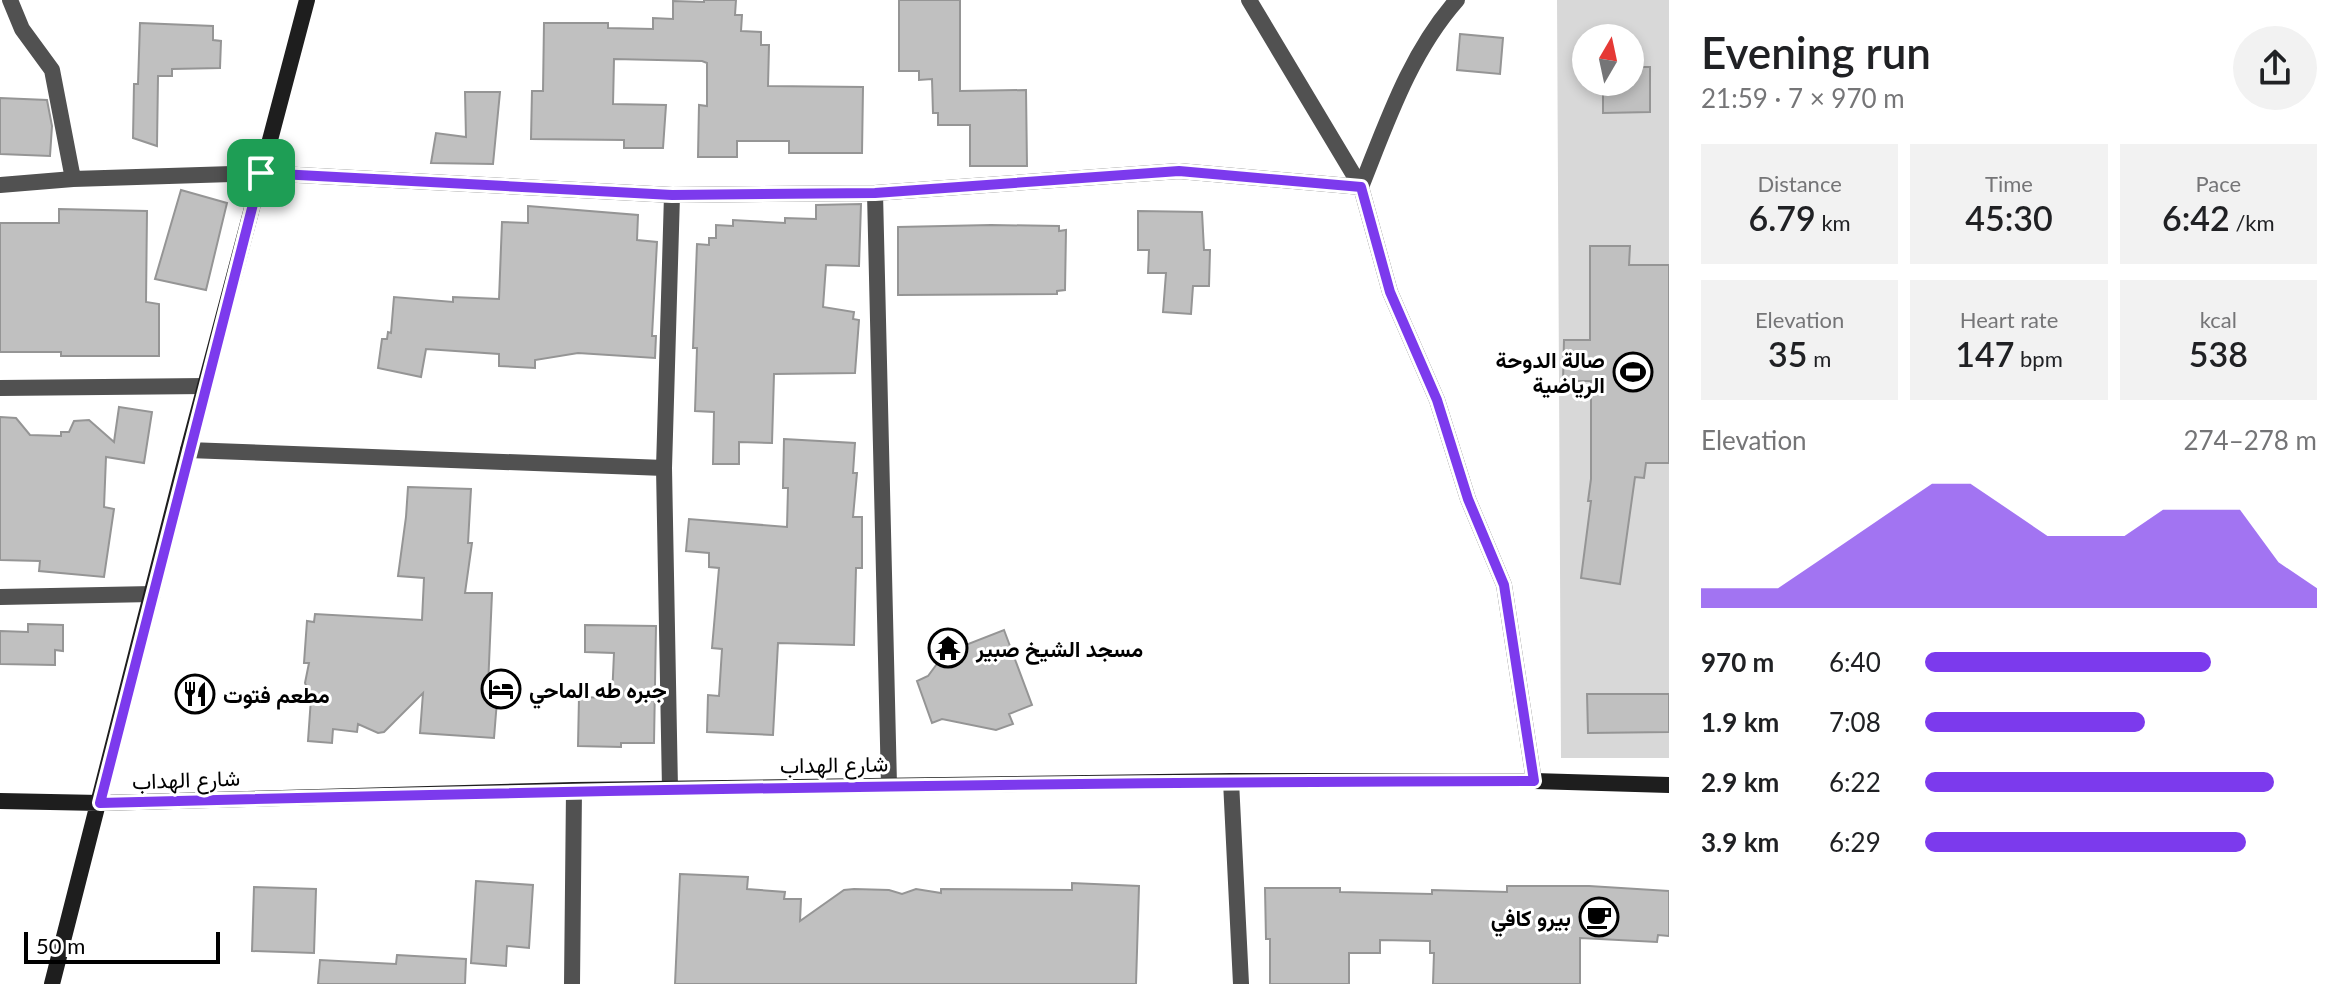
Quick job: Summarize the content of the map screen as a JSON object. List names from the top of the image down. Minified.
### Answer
{"streets":{"street":["شارع الهداب"]},"places":{"sports":["صالة الدوحة الرياضية"],"temple":["مسجد الشيخ صبير"],"hotel":["جبره طه الماحي"],"restaurant":["مطعم فتوت"],"cafe":["بيرو كافي"]},"scale_bar":"50 m","north":"top","page":{"heading":["Evening run","21:59 · 7 × 970 m"],"stats":[["Distance","6.79 km"],["Time","45:30"],["Pace","6:42 /km"],["Elevation","35 m"],["Heart rate","147 bpm"],["kcal","538"]],"chart":["Elevation","274–278 m"],"list":[{"name":"970 m","note":"6:40"},{"name":"1.9 km","note":"7:08"},{"name":"2.9 km","note":"6:22"},{"name":"3.9 km","note":"6:29"}],"scale":"50 m"}}
